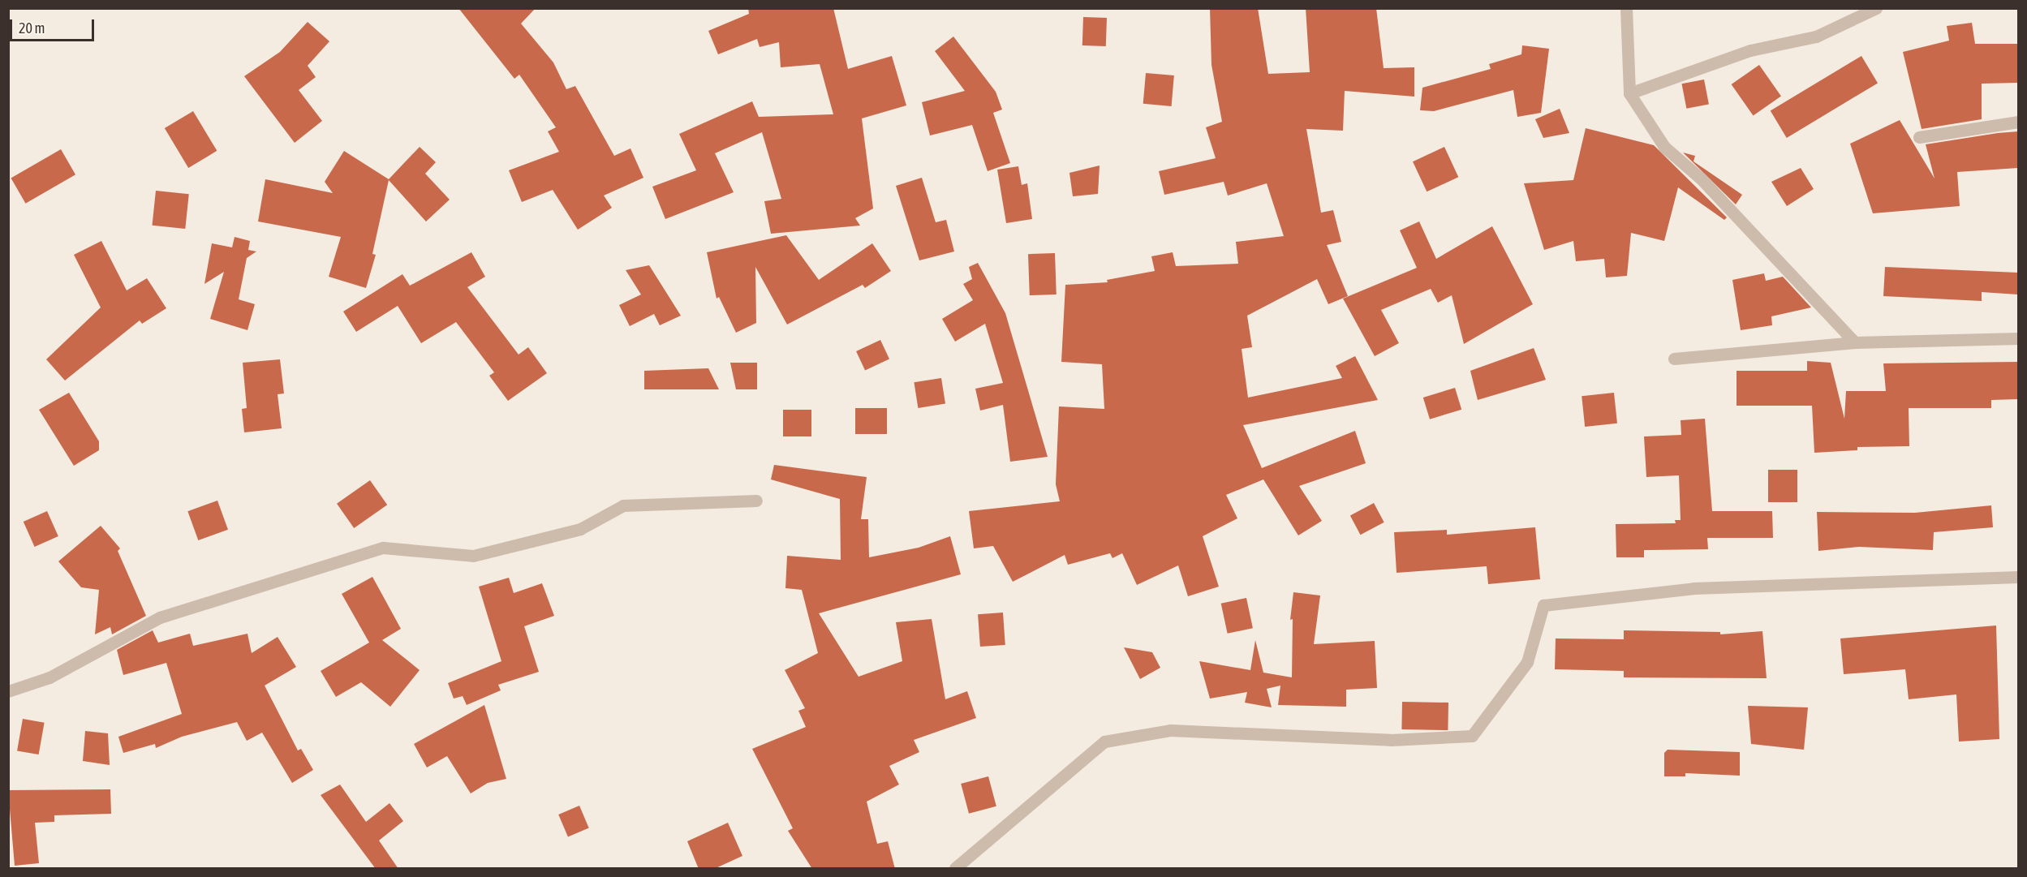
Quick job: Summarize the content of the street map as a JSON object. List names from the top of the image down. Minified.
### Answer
{"scale_bar":"20 m"}
